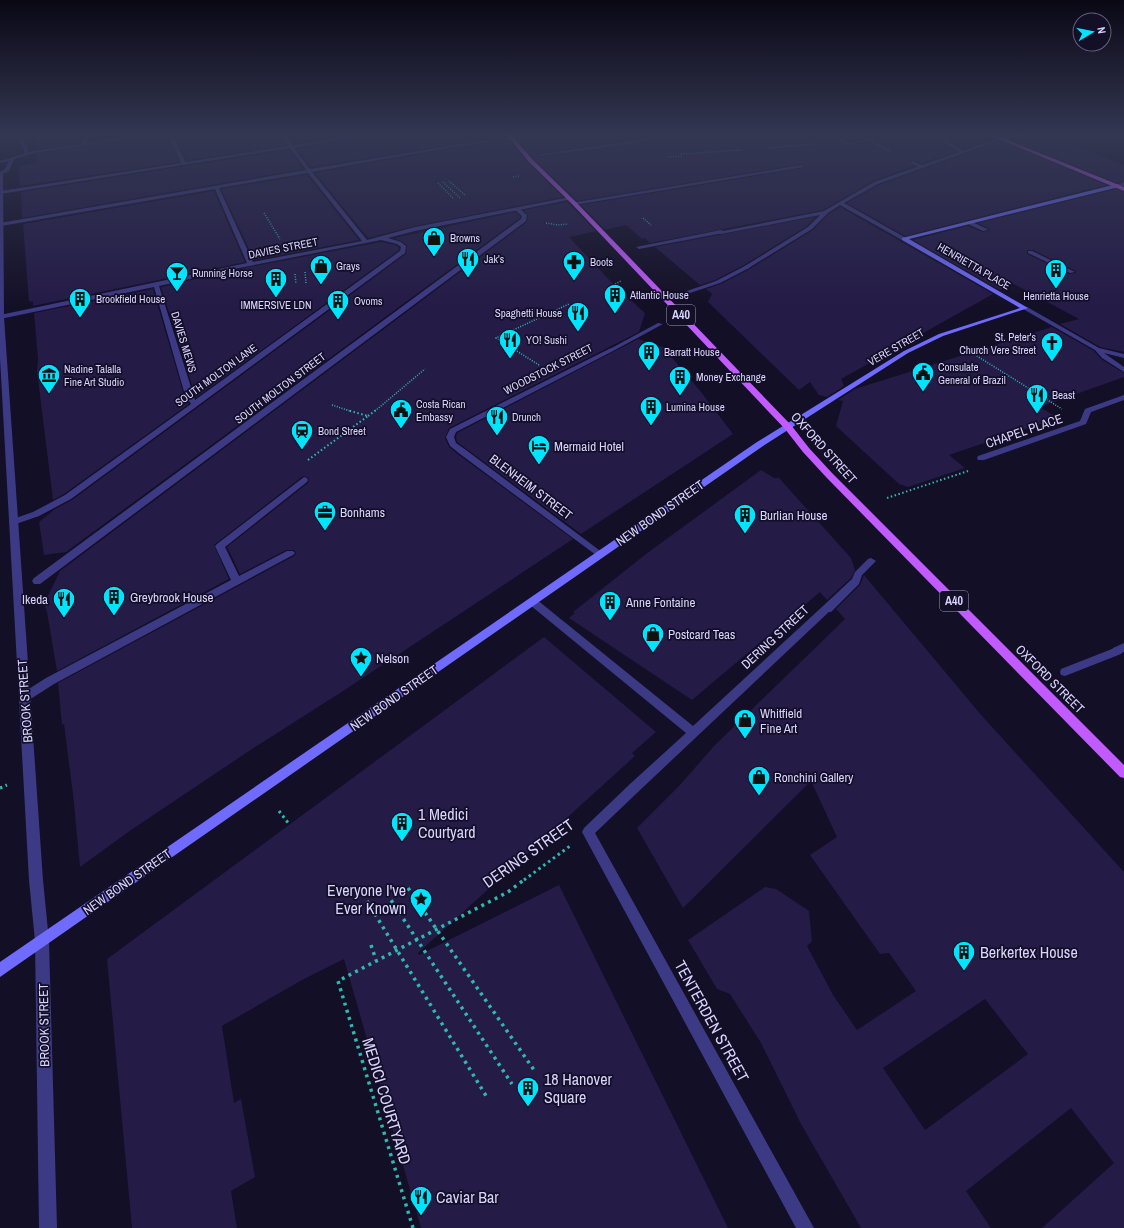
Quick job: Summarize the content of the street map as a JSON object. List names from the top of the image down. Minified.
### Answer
{"streets":{"main road":["HENRIETTA PLACE","A40","VERE STREET","OXFORD STREET","NEW BOND STREET"],"street":["DAVIES STREET","DAVIES MEWS","WOODSTOCK STREET","SOUTH MOLTON LANE","SOUTH MOLTON STREET","CHAPEL PLACE","BLENHEIM STREET","DERING STREET","BROOK STREET","TENTERDEN STREET"],"path":["MEDICI COURTYARD"]},"crossings":[["DAVIES STREET","DAVIES MEWS"],["DAVIES STREET","SOUTH MOLTON LANE"],["DAVIES STREET","SOUTH MOLTON STREET"],["DAVIES STREET","OXFORD STREET"],["DAVIES STREET","BROOK STREET"],["HENRIETTA PLACE","VERE STREET"],["DAVIES MEWS","SOUTH MOLTON LANE"],["VERE STREET","OXFORD STREET"],["VERE STREET","NEW BOND STREET"],["WOODSTOCK STREET","BLENHEIM STREET"],["SOUTH MOLTON LANE","BROOK STREET"],["OXFORD STREET","NEW BOND STREET"],["BLENHEIM STREET","NEW BOND STREET"],["NEW BOND STREET","BROOK STREET"],["DERING STREET","TENTERDEN STREET"],["DERING STREET","MEDICI COURTYARD"]],"places":{"shop":["Browns","Grays","Postcard Teas","Whitfield Fine Art","Ronchini Gallery"],"restaurant":["Jak's","Spaghetti House","YO! Sushi","Beast","Drunch","Ikeda","Caviar Bar"],"pharmacy":["Boots"],"building":["Henrietta House","IMMERSIVE LDN","Atlantic House","Brookfield House","Ovoms","Barratt House","Money Exchange","Lumina House","Burlian House","Greybrook House","Anne Fontaine","1 Medici Courtyard","Berkertex House","18 Hanover Square"],"bar":["Running Horse"],"church":["St. Peter's Church Vere Street"],"public building":["Consulate General of Brazil","Costa Rican Embassy"],"museum":["Nadine Talalla Fine Art Studio"],"station":["Bond Street"],"hotel":["Mermaid Hotel"],"office":["Bonhams"],"place":["Nelson","Everyone I've Ever Known"]},"north":"right"}
